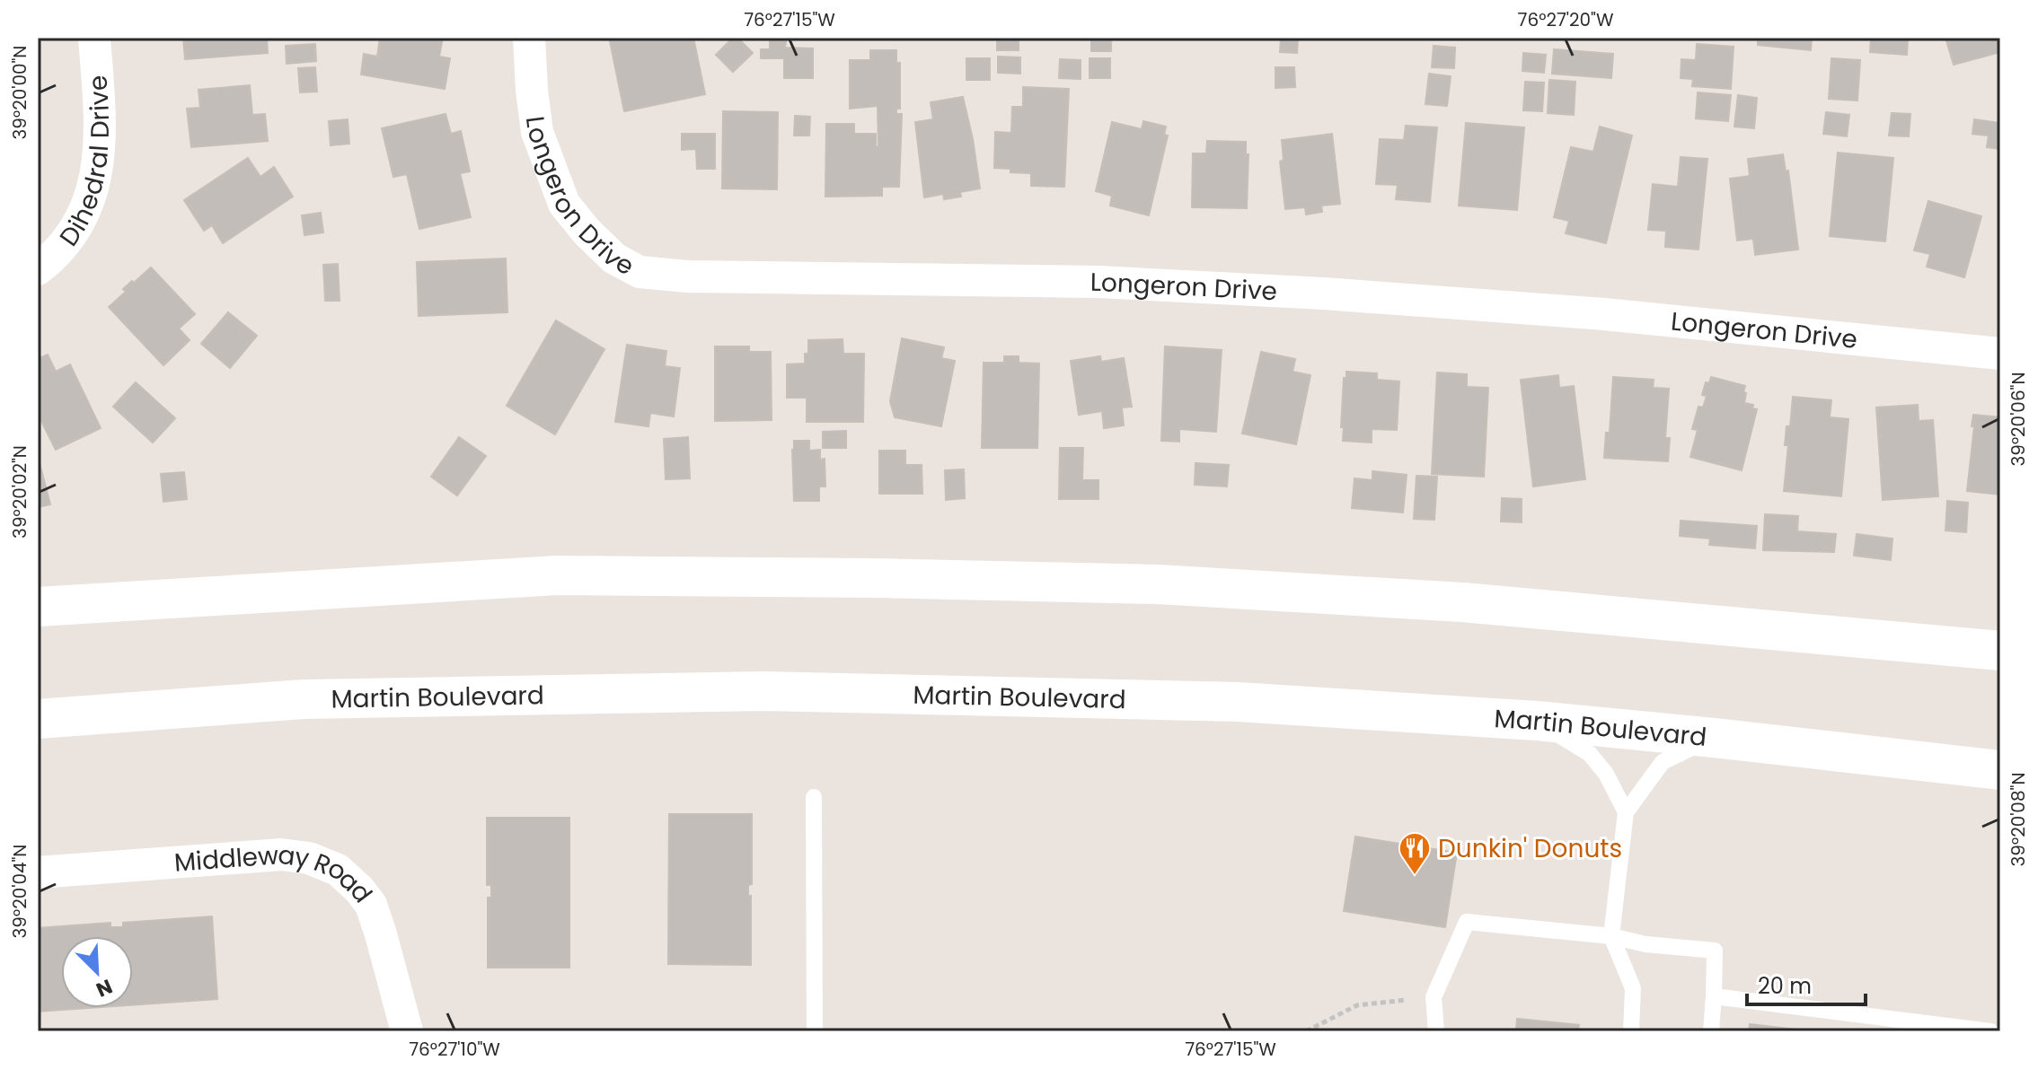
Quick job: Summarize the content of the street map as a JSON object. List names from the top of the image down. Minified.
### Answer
{"streets":{"main road":["Martin Boulevard"],"street":["Dihedral Drive","Longeron Drive","Middleway Road"]},"places":{"restaurant":["Dunkin' Donuts"]},"scale_bar":"20 m","north":"bottom right","coordinates":["76°27'15\"W","76°27'20\"W","39°20'00\"N","39°20'06\"N","39°20'02\"N","39°20'08\"N","39°20'04\"N","76°27'10\"W"]}
